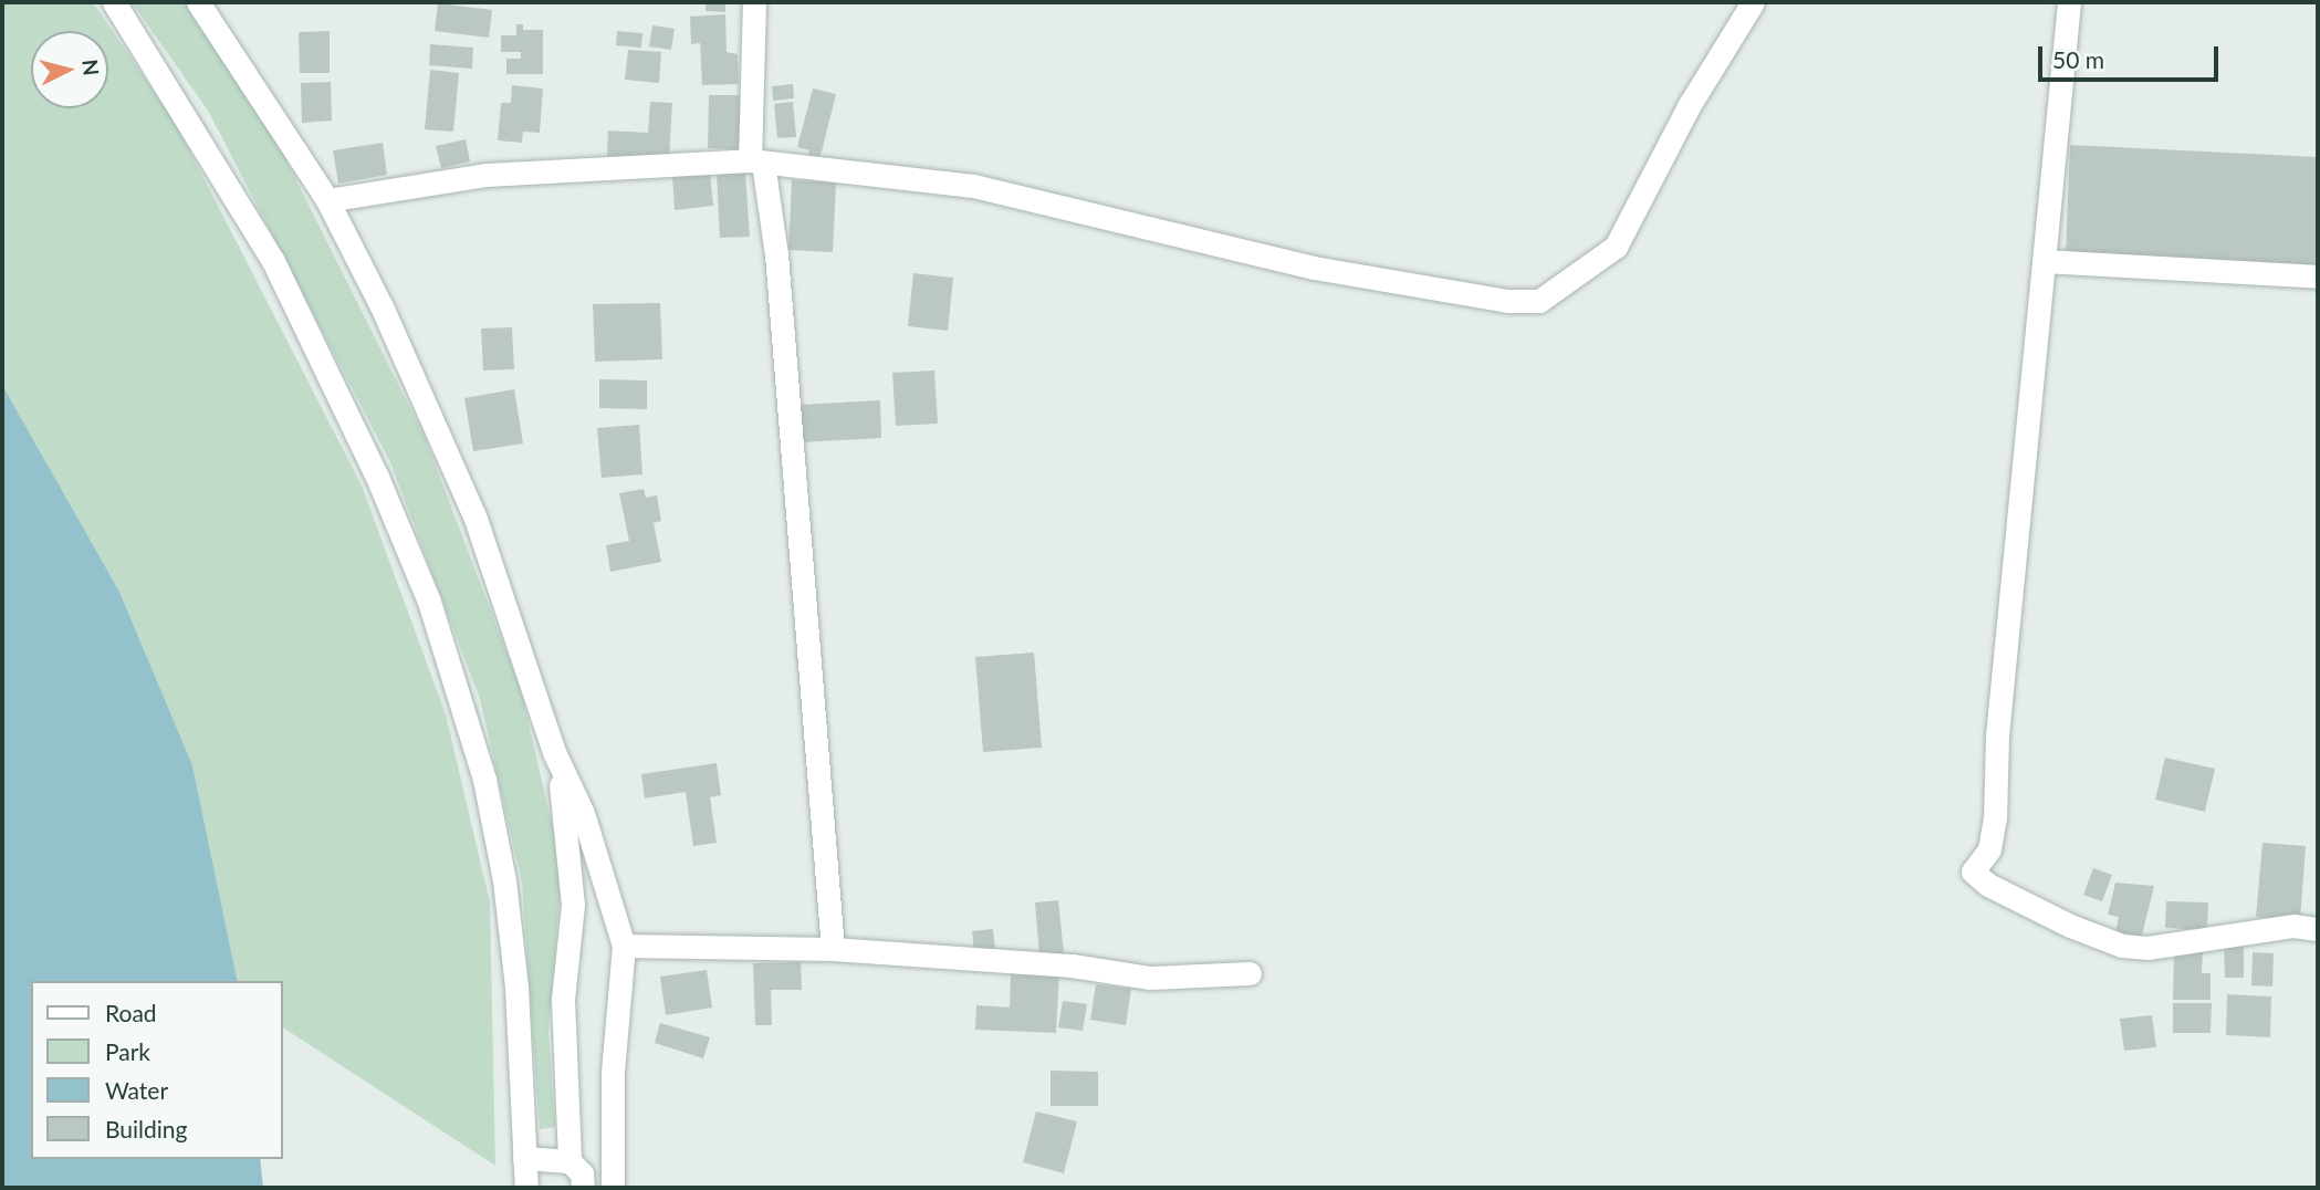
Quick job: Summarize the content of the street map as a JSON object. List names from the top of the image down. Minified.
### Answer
{"legend":["Road","Park","Water","Building"],"scale_bar":"50 m","north":"right"}
